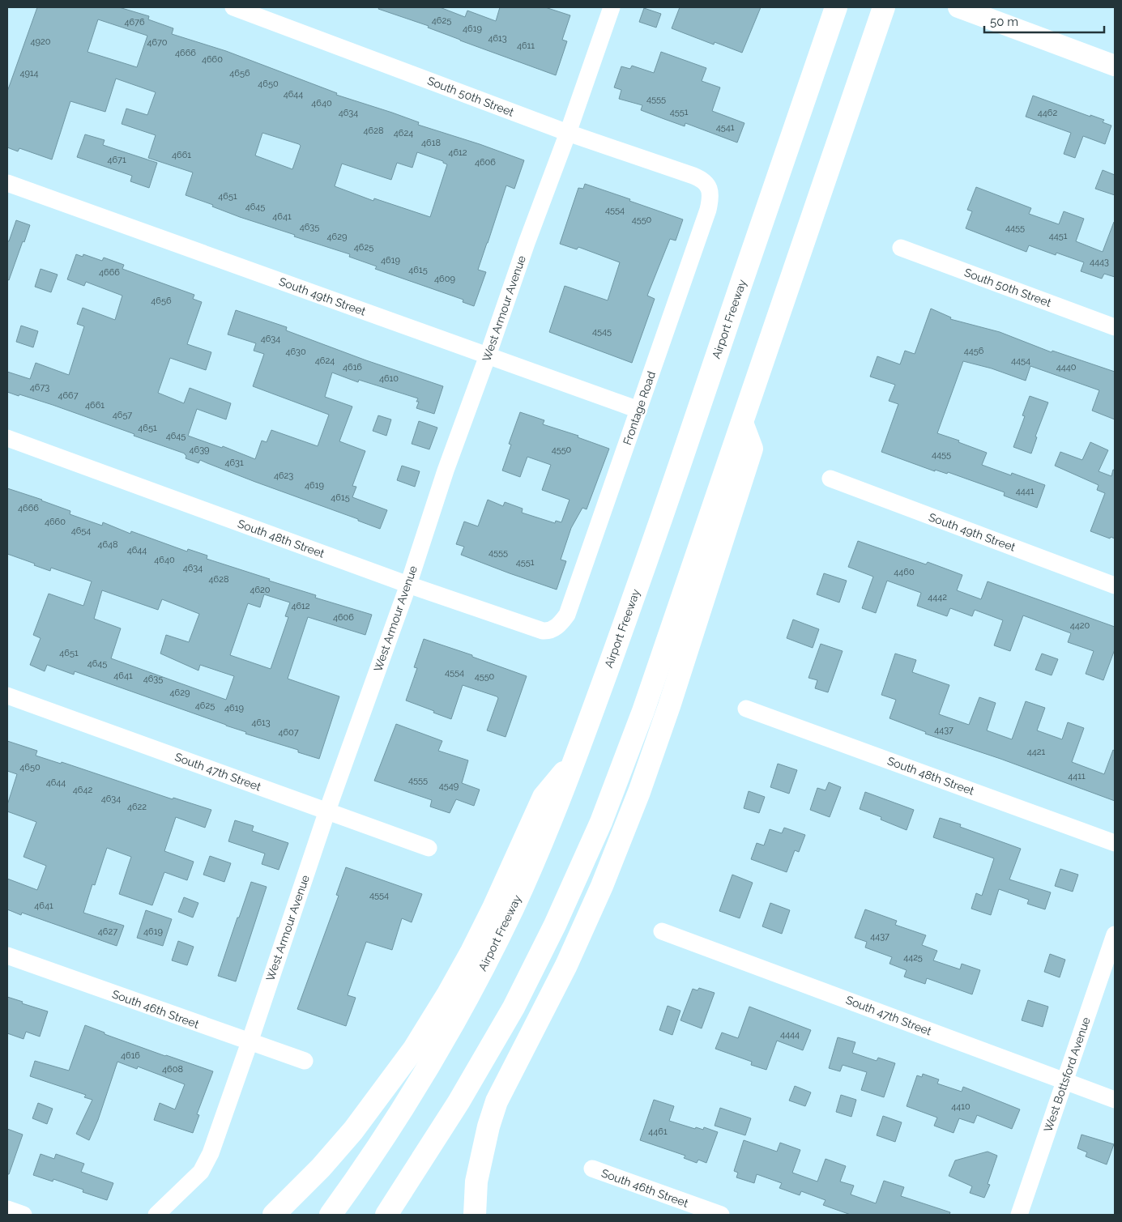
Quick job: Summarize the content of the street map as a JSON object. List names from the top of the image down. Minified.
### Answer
{"streets":{"highway":["Airport Freeway"],"street":["South 50th Street","South 49th Street","West Armour Avenue","Frontage Road","South 48th Street","South 47th Street","South 46th Street","West Bottsford Avenue"]},"crossings":[["South 50th Street","West Armour Avenue"],["South 50th Street","Frontage Road"],["South 49th Street","West Armour Avenue"],["South 49th Street","Frontage Road"],["West Armour Avenue","South 48th Street"],["West Armour Avenue","South 47th Street"],["West Armour Avenue","South 46th Street"],["Frontage Road","South 48th Street"],["South 47th Street","West Bottsford Avenue"]],"house_numbers":["4625","4676","4619","4613","4920","4670","4611","4666","4660","4914","4656","4650","4644","4555","4640","4551","4634","4462","4541","4628","4624","4618","4612","4661","4671","4606","4651","4645","4554","4641","4550","4635","4455","4451","4629","4625","4619","4443","4615","4666","4609","4656","4545","4634","4456","4630","4624","4454","4616","4440","4610","4673","4667","4661","4657","4651","4645","4639","4550","4455","4631","4623","4619","4441","4615","4666","4660","4654","4648","4644","4555","4640","4551","4634","4460","4628","4620","4442","4612","4606","4420","4651","4645","4554","4641","4550","4635","4629","4625","4619","4613","4437","4607","4421","4650","4411","4555","4644","4549","4642","4634","4622","4554","4641","4627","4619","4437","4425","4444","4616","4608","4410","4461"],"scale_bar":"50 m"}
